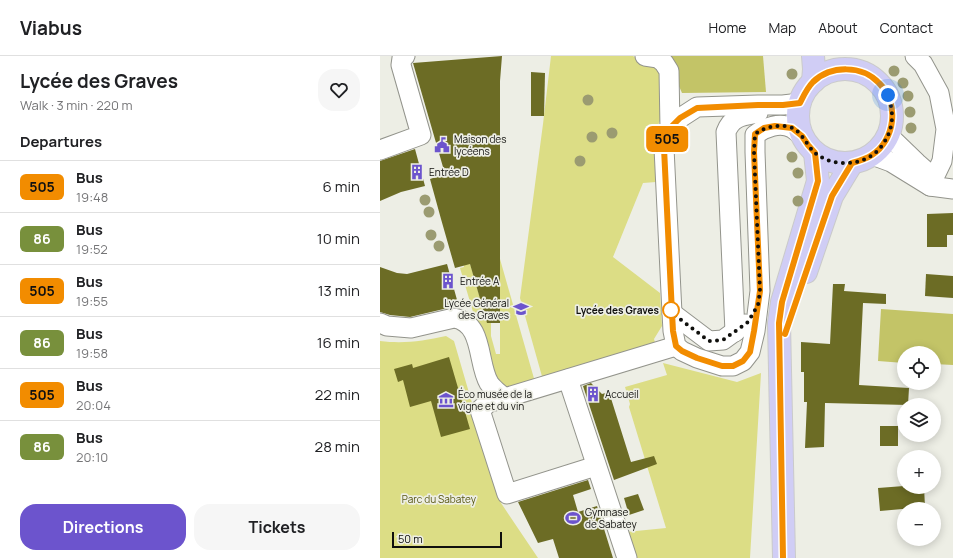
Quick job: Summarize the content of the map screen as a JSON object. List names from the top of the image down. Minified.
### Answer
{"parks":["Parc du Sabatey"],"places":{"public building":["Maison des lycéens"],"building":["Entrée D","Entrée A","Accueil"],"school or university":["Lycée Général des Graves"],"other":["Lycée des Graves"],"museum":["Éco musée de la vigne et du vin"],"sports":["Gymnase de Sabatey"]},"lines":["bus line 505"],"scale_bar":"50 m","page":{"header":"Viabus","nav":["Home","Map","About","Contact"],"heading":[["Lycée des Graves","Walk · 3 min · 220 m"],"Departures"],"on_map":"505","list":[{"mark":"505","name":"Bus","note":"19:48","value":"6 min"},{"mark":"86","name":"Bus","note":"19:52","value":"10 min"},{"mark":"505","name":"Bus","note":"19:55","value":"13 min"},{"mark":"86","name":"Bus","note":"19:58","value":"16 min"},{"mark":"505","name":"Bus","note":"20:04","value":"22 min"},{"mark":"86","name":"Bus","note":"20:10","value":"28 min"}],"map_buttons":["+","−"],"buttons":["Directions","Tickets"],"scale":"50 m"}}
